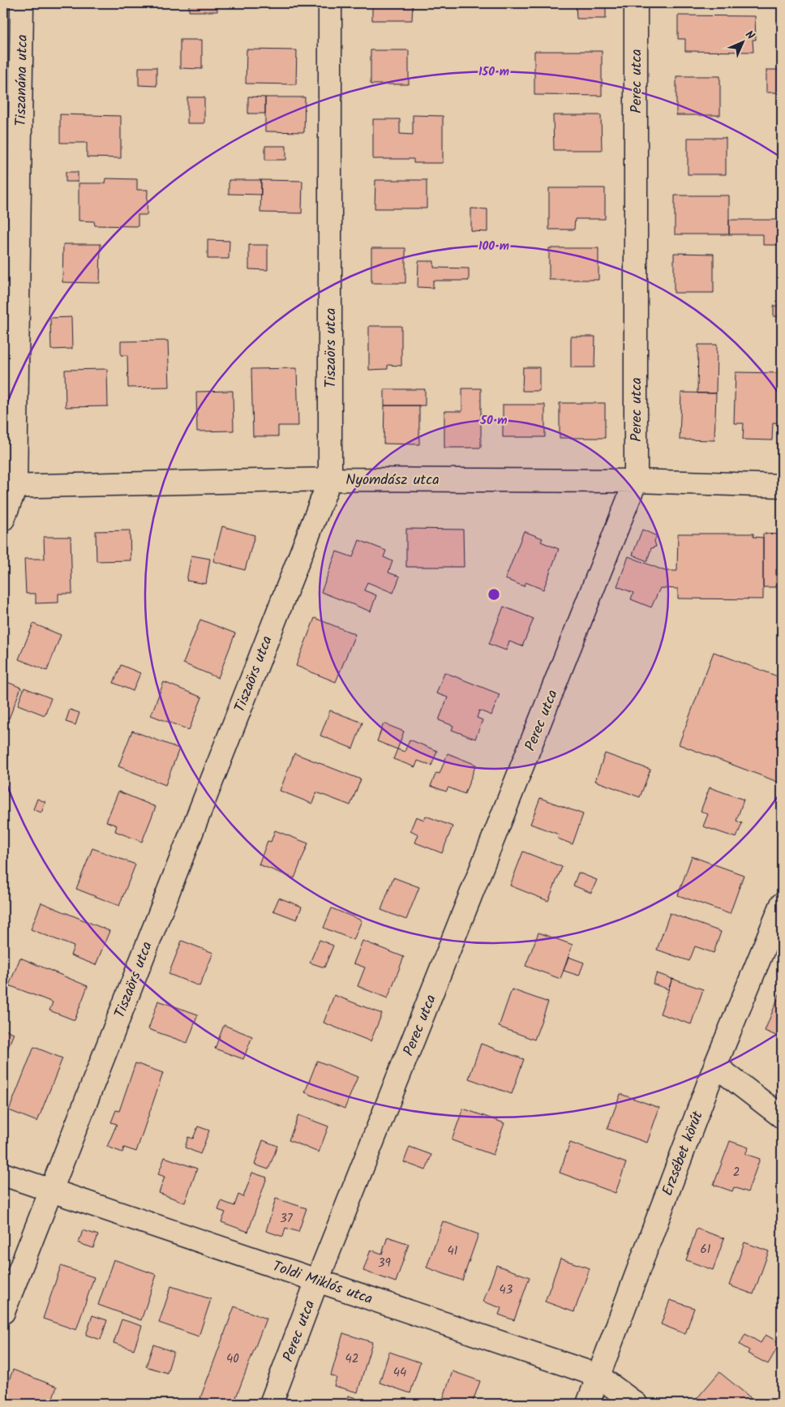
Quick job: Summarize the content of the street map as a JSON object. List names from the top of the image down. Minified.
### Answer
{"streets":{"street":["Tiszanána utca","Perec utca","Tiszaörs utca","Nyomdász utca","Erzsébet körút","Toldi Miklós utca"]},"crossings":[["Tiszanána utca","Nyomdász utca"],["Perec utca","Nyomdász utca"],["Perec utca","Toldi Miklós utca"],["Tiszaörs utca","Nyomdász utca"],["Tiszaörs utca","Toldi Miklós utca"],["Erzsébet körút","Toldi Miklós utca"]],"house_numbers":["2","37","61","41","39","43","40","42","44"],"north":"top right","rings":["150 m","100 m","50 m"]}
